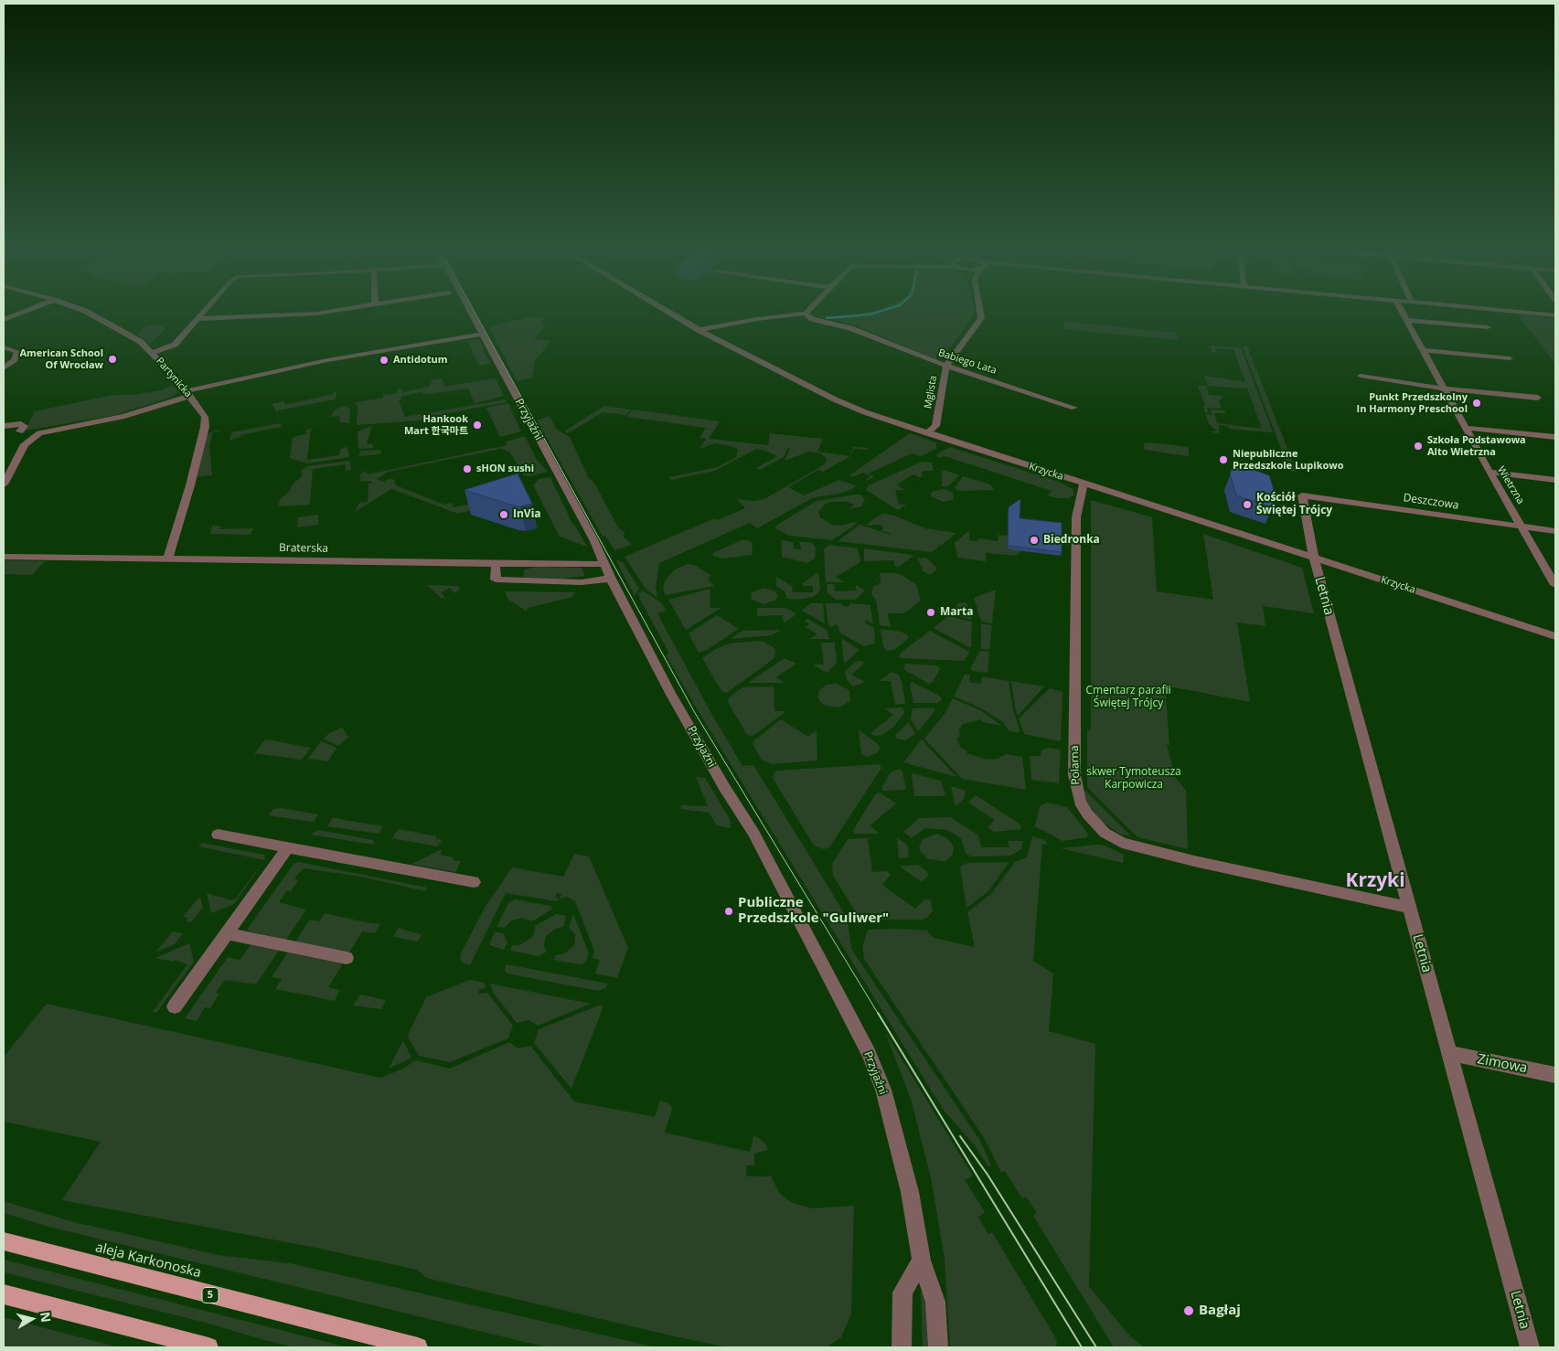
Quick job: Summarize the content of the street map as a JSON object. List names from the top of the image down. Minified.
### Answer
{"streets":{"main road":["aleja Karkonoska","5"],"street":["Babiego Lata","Partynicka","Mglista","Przyjaźni","Krzycka","Wietrzna","Deszczowa","Braterska","Letnia","Polarna","Zimowa"]},"crossings":[["Babiego Lata","Mglista"],["Partynicka","Braterska"],["Mglista","Krzycka"],["Przyjaźni","Braterska"],["Krzycka","Letnia"],["Krzycka","Polarna"],["Wietrzna","Deszczowa"],["Deszczowa","Letnia"],["Letnia","Polarna"],["Letnia","Zimowa"]],"districts":["Krzyki"],"parks":["Cmentarz parafii Świętej Trójcy","skwer Tymoteusza Karpowicza"],"places":["American School Of Wrocław","Antidotum","Punkt Przedszkolny In Harmony Preschool","Hankook Mart 한국마트","Szkoła Podstawowa Alto Wietrzna","Niepubliczne Przedszkole Lupikowo","sHON sushi","Kościół Świętej Trójcy","InVia","Biedronka","Marta","Publiczne Przedszkole \"Guliwer\"","Bagłaj"],"north":"right"}
